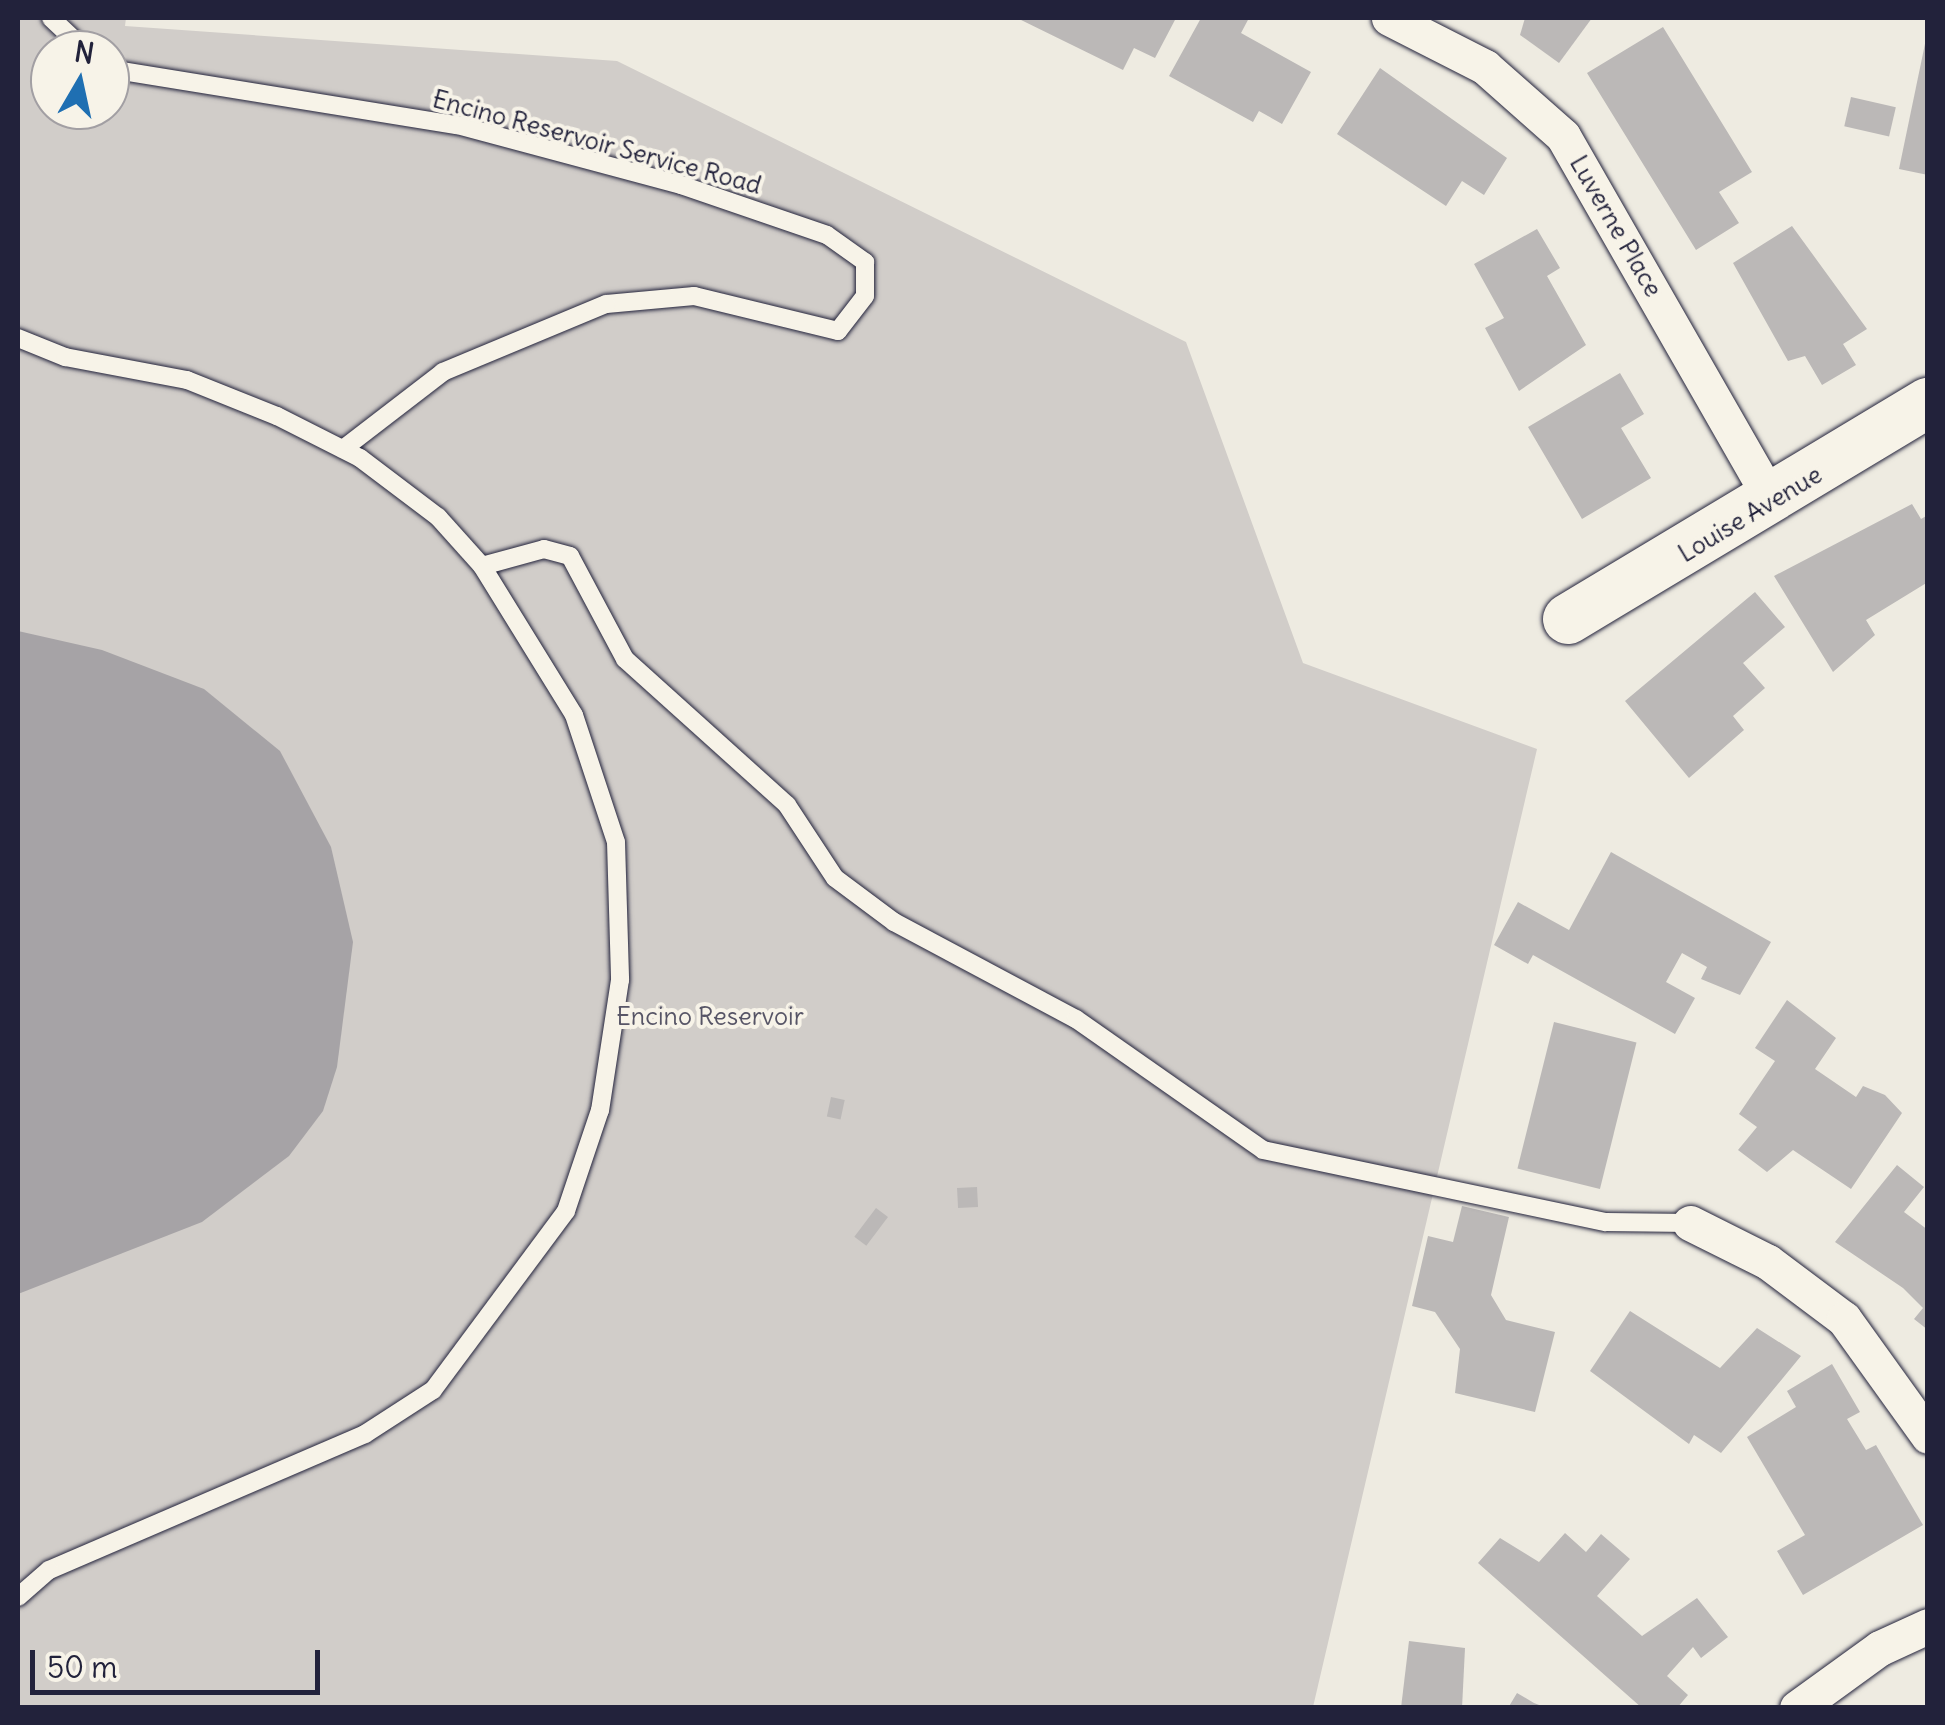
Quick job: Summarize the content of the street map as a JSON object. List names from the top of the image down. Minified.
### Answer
{"streets":{"street":["Luverne Place","Louise Avenue"],"lane":["Encino Reservoir Service Road"]},"crossings":[["Luverne Place","Louise Avenue"]],"parks":["Encino Reservoir"],"scale_bar":"50 m","north":"top"}
